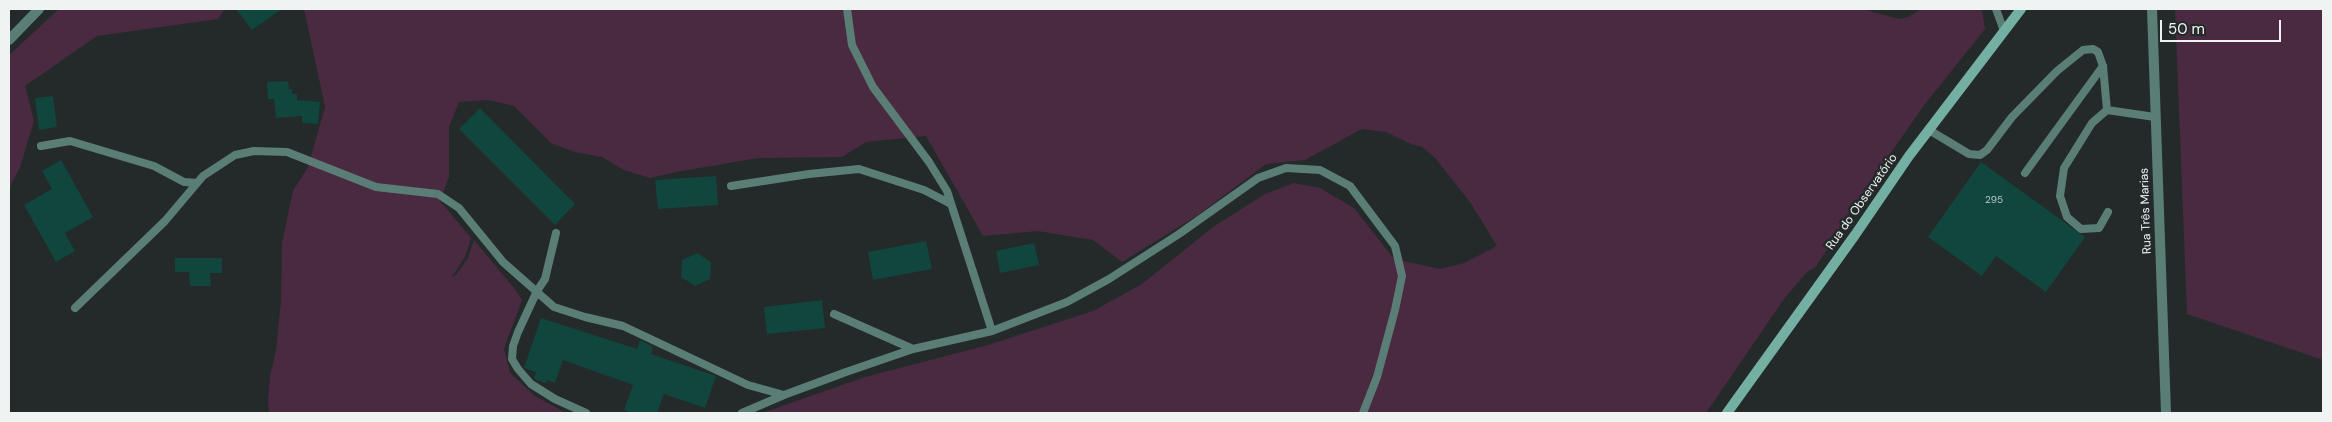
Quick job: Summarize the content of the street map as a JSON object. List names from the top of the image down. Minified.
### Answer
{"streets":{"street":["Rua do Observatório","Rua Três Marias"]},"house_numbers":["295"],"scale_bar":"50 m"}
